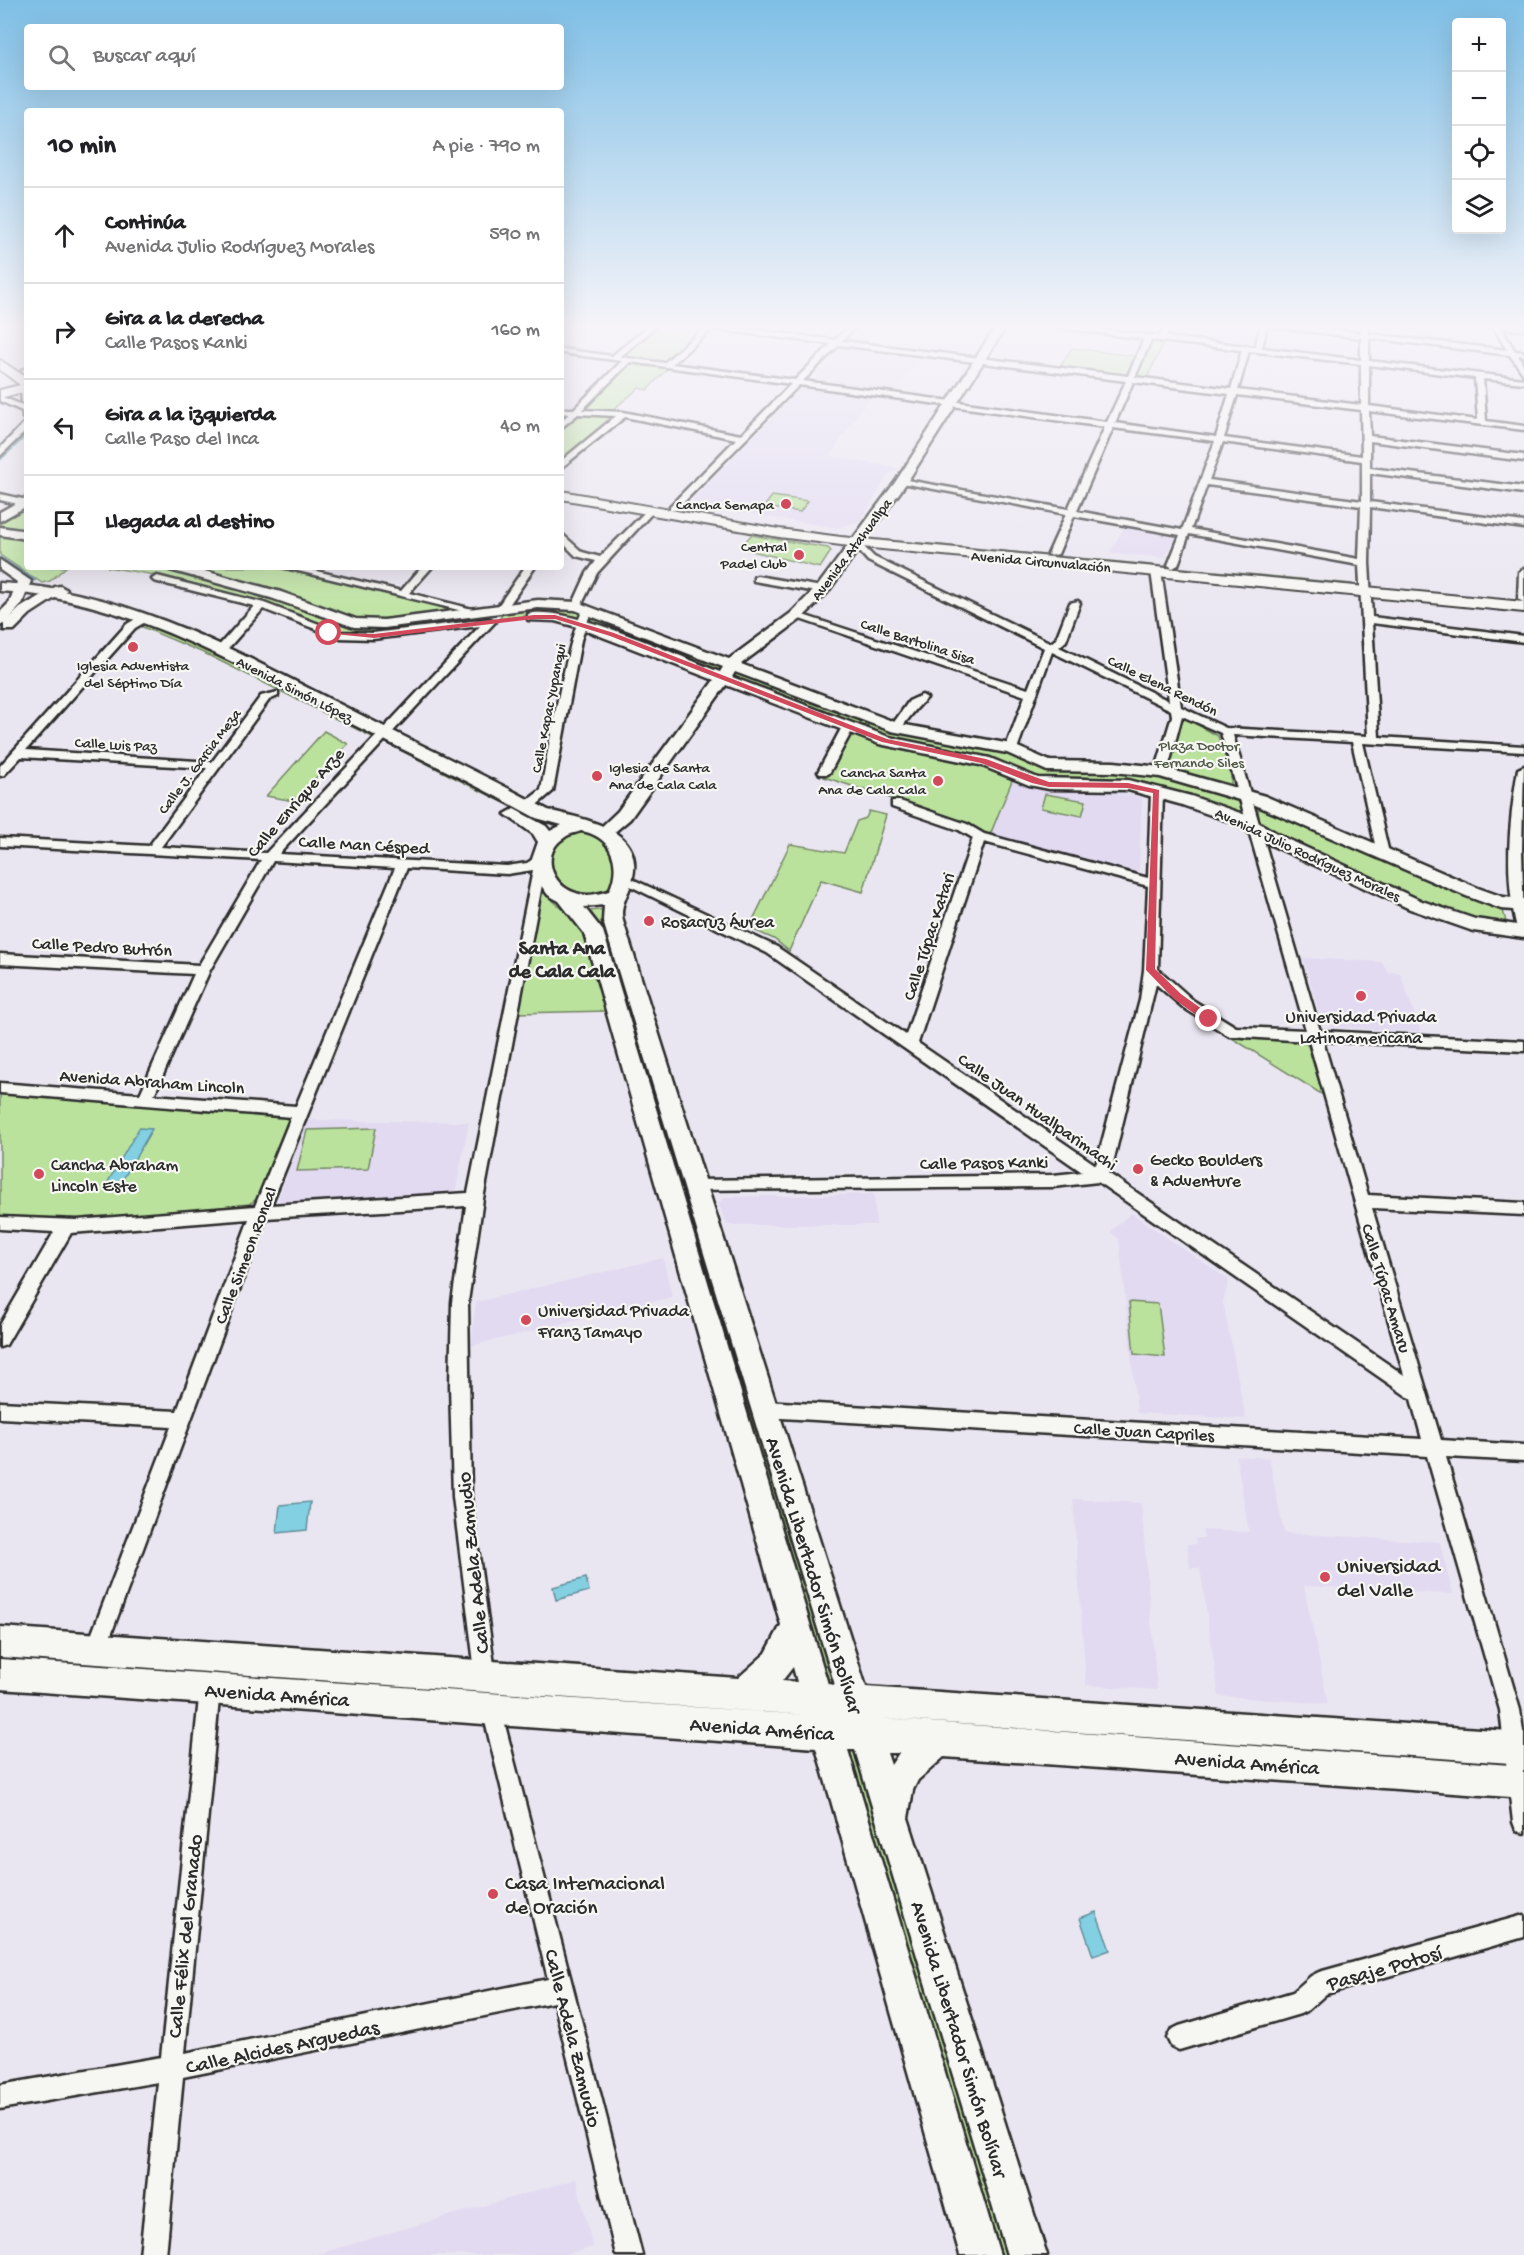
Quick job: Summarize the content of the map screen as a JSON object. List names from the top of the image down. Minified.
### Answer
{"streets":{"highway":["Avenida Circunvalación"],"main road":["Avenida Atahuallpa","Avenida Simón López","Calle Enrique Arze","Avenida Julio Rodríguez Morales","Avenida Libertador Simón Bolívar","Avenida América"],"street":["Calle Bartolina Sisa","Calle Elena Rendón","Calle Kapac Yupanqui","Calle Luis Paz","Calle J. Garcia Meza","Calle Man Césped","Calle Túpac Katari","Calle Pedro Butrón","Avenida Abraham Lincoln","Calle Juan Huallparimachi","Calle Pasos Kanki","Calle Simeon Roncal","Calle Túpac Amaru","Calle Juan Capriles","Calle Adela Zamudio","Calle Félix del Granado","Pasaje Potosí","Calle Alcides Arguedas"]},"crossings":[["Avenida Atahuallpa","Avenida Circunvalación"],["Avenida Atahuallpa","Calle Bartolina Sisa"],["Avenida Atahuallpa","Calle Elena Rendón"],["Avenida Atahuallpa","Avenida Simón López"],["Avenida Atahuallpa","Calle Man Césped"],["Avenida Atahuallpa","Avenida Julio Rodríguez Morales"],["Avenida Atahuallpa","Calle Juan Huallparimachi"],["Avenida Atahuallpa","Calle Adela Zamudio"],["Avenida Atahuallpa","Avenida Libertador Simón Bolívar"],["Avenida Circunvalación","Calle Elena Rendón"],["Avenida Circunvalación","Calle Kapac Yupanqui"],["Calle Elena Rendón","Calle Túpac Amaru"],["Avenida Simón López","Calle Kapac Yupanqui"],["Avenida Simón López","Calle J. Garcia Meza"],["Avenida Simón López","Calle Enrique Arze"],["Avenida Simón López","Calle Man Césped"],["Avenida Simón López","Calle Juan Huallparimachi"],["Avenida Simón López","Calle Adela Zamudio"],["Avenida Simón López","Avenida Libertador Simón Bolívar"],["Calle Kapac Yupanqui","Avenida Julio Rodríguez Morales"],["Calle Luis Paz","Calle J. Garcia Meza"],["Calle J. Garcia Meza","Calle Man Césped"],["Calle Enrique Arze","Calle Man Césped"],["Calle Enrique Arze","Avenida Julio Rodríguez Morales"],["Calle Enrique Arze","Calle Pedro Butrón"],["Calle Enrique Arze","Avenida Abraham Lincoln"],["Calle Man Césped","Calle Juan Huallparimachi"],["Calle Man Césped","Calle Simeon Roncal"],["Calle Man Césped","Calle Adela Zamudio"],["Calle Man Césped","Avenida Libertador Simón Bolívar"],["Avenida Julio Rodríguez Morales","Calle Túpac Amaru"],["Calle Túpac Katari","Calle Juan Huallparimachi"],["Avenida Abraham Lincoln","Calle Simeon Roncal"],["Calle Juan Huallparimachi","Calle Pasos Kanki"],["Calle Juan Huallparimachi","Calle Túpac Amaru"],["Calle Juan Huallparimachi","Calle Adela Zamudio"],["Calle Juan Huallparimachi","Avenida Libertador Simón Bolívar"],["Calle Pasos Kanki","Avenida Libertador Simón Bolívar"],["Calle Simeon Roncal","Avenida América"],["Calle Túpac Amaru","Calle Juan Capriles"],["Calle Túpac Amaru","Avenida América"],["Calle Juan Capriles","Avenida Libertador Simón Bolívar"],["Calle Adela Zamudio","Avenida Libertador Simón Bolívar"],["Calle Adela Zamudio","Avenida América"],["Calle Adela Zamudio","Calle Alcides Arguedas"],["Avenida Libertador Simón Bolívar","Avenida América"],["Avenida América","Calle Félix del Granado"],["Calle Félix del Granado","Calle Alcides Arguedas"]],"districts":["Santa Ana de Cala Cala"],"parks":["Plaza Doctor Fernando Siles"],"places":["Cancha Semapa","Central Padel Club","Iglesia Adventista del Séptimo Día","Iglesia de Santa Ana de Cala Cala","Cancha Santa Ana de Cala Cala","Rosacruz Áurea","Universidad Privada Latinoamericana","Gecko Boulders & Adventure","Cancha Abraham Lincoln Este","Universidad Privada Franz Tamayo","Universidad del Valle","Casa Internacional de Oración"],"page":{"map_buttons":["+","−"],"search":"Buscar aquí","heading":["10 min","A pie · 790 m"],"list":[["Continúa","Avenida Julio Rodríguez Morales","590 m"],["Gira a la derecha","Calle Pasos Kanki","160 m"],["Gira a la izquierda","Calle Paso del Inca","40 m"],"Llegada al destino"]}}
